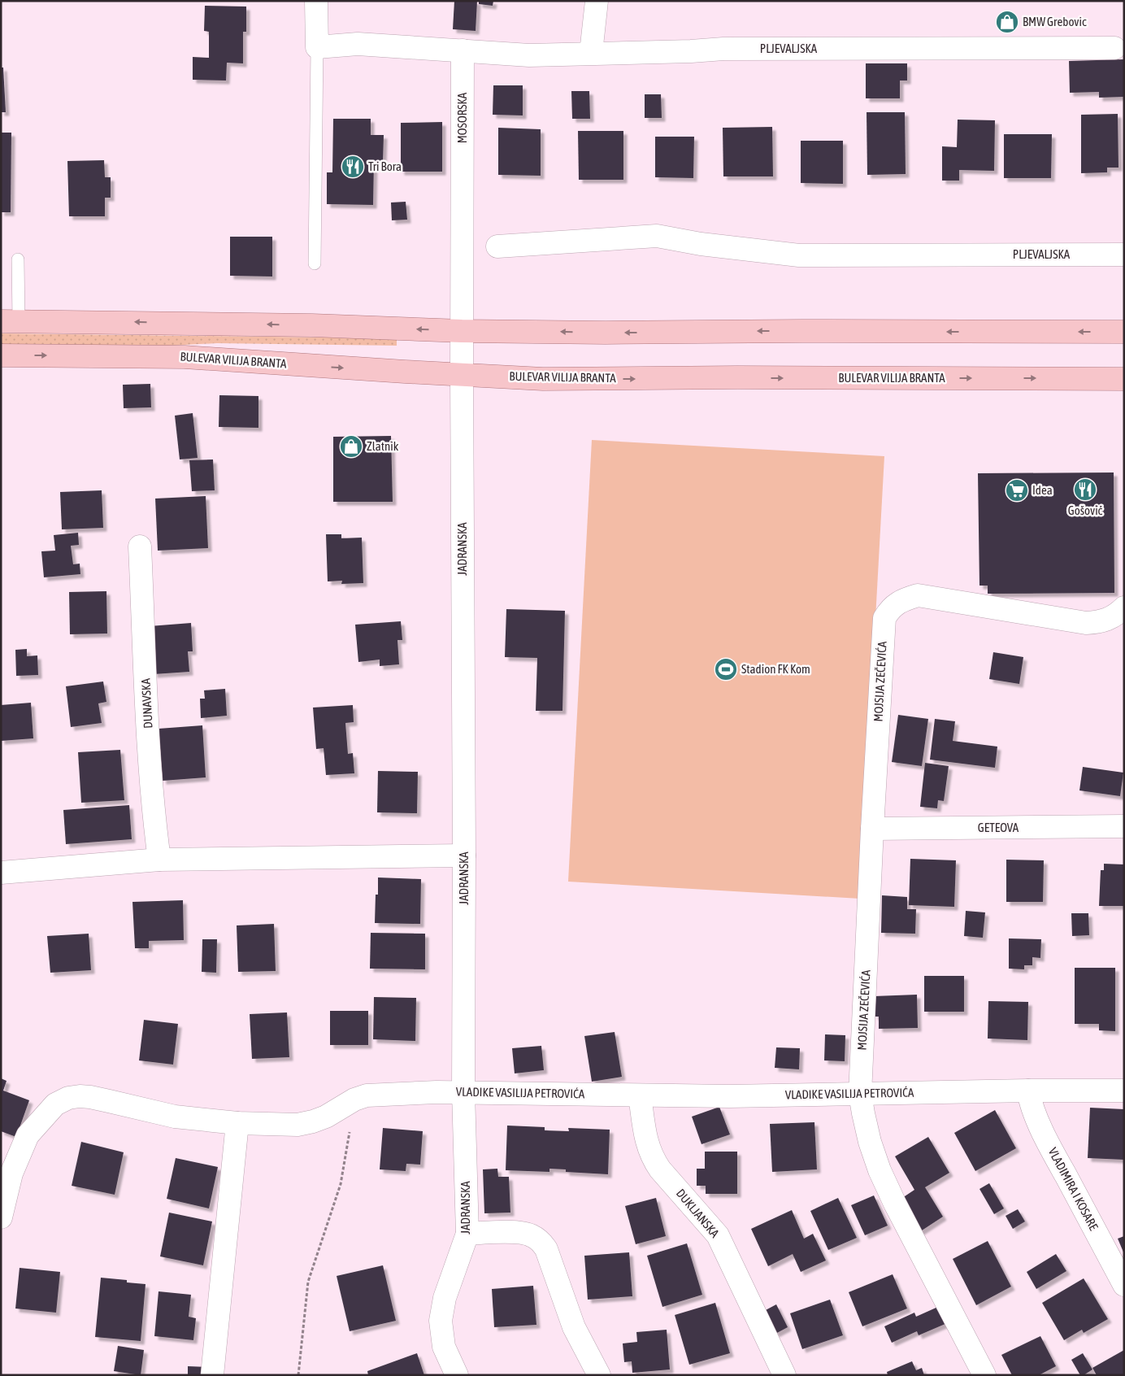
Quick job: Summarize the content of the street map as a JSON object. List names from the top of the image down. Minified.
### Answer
{"streets":{"main road":["BULEVAR VILIJA BRANTA"],"street":["PLJEVALJSKA","MOSORSKA","JADRANSKA","MOJSIJA ZEČEVIĆA","DUNAVSKA","GETEOVA","VLADIKE VASILIJA PETROVIĆA","VLADIMIRA I KOSARE","DUKLJANSKA"]},"crossings":[["PLJEVALJSKA","MOSORSKA"],["MOSORSKA","BULEVAR VILIJA BRANTA"],["MOSORSKA","JADRANSKA"],["BULEVAR VILIJA BRANTA","JADRANSKA"],["JADRANSKA","VLADIKE VASILIJA PETROVIĆA"],["MOJSIJA ZEČEVIĆA","GETEOVA"],["MOJSIJA ZEČEVIĆA","VLADIKE VASILIJA PETROVIĆA"],["VLADIKE VASILIJA PETROVIĆA","VLADIMIRA I KOSARE"],["VLADIKE VASILIJA PETROVIĆA","DUKLJANSKA"]],"places":{"shop":["BMW Grebovic","Zlatnik"],"restaurant":["Tri Bora","Gošović"],"supermarket":["Idea"],"sports":["Stadion FK Kom"]}}
